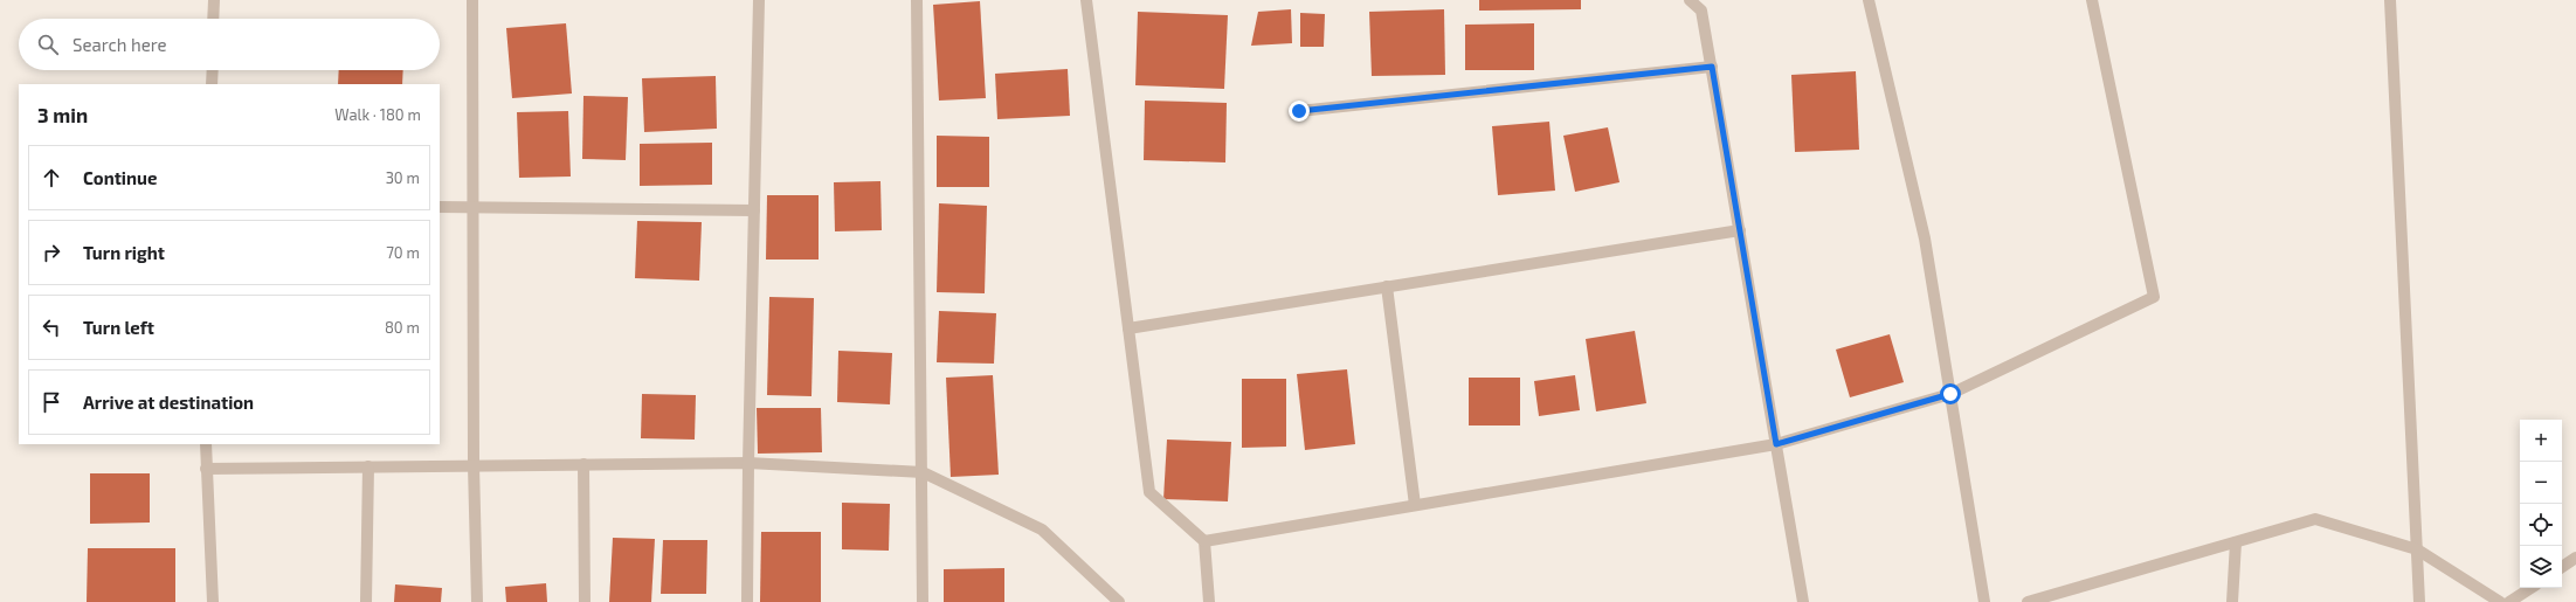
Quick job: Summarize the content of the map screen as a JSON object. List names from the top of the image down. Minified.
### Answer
{"page":{"search":"Search here","heading":["3 min","Walk · 180 m"],"list":[["Continue","30 m"],["Turn right","70 m"],["Turn left","80 m"],"Arrive at destination"],"map_buttons":["+","−"]}}
